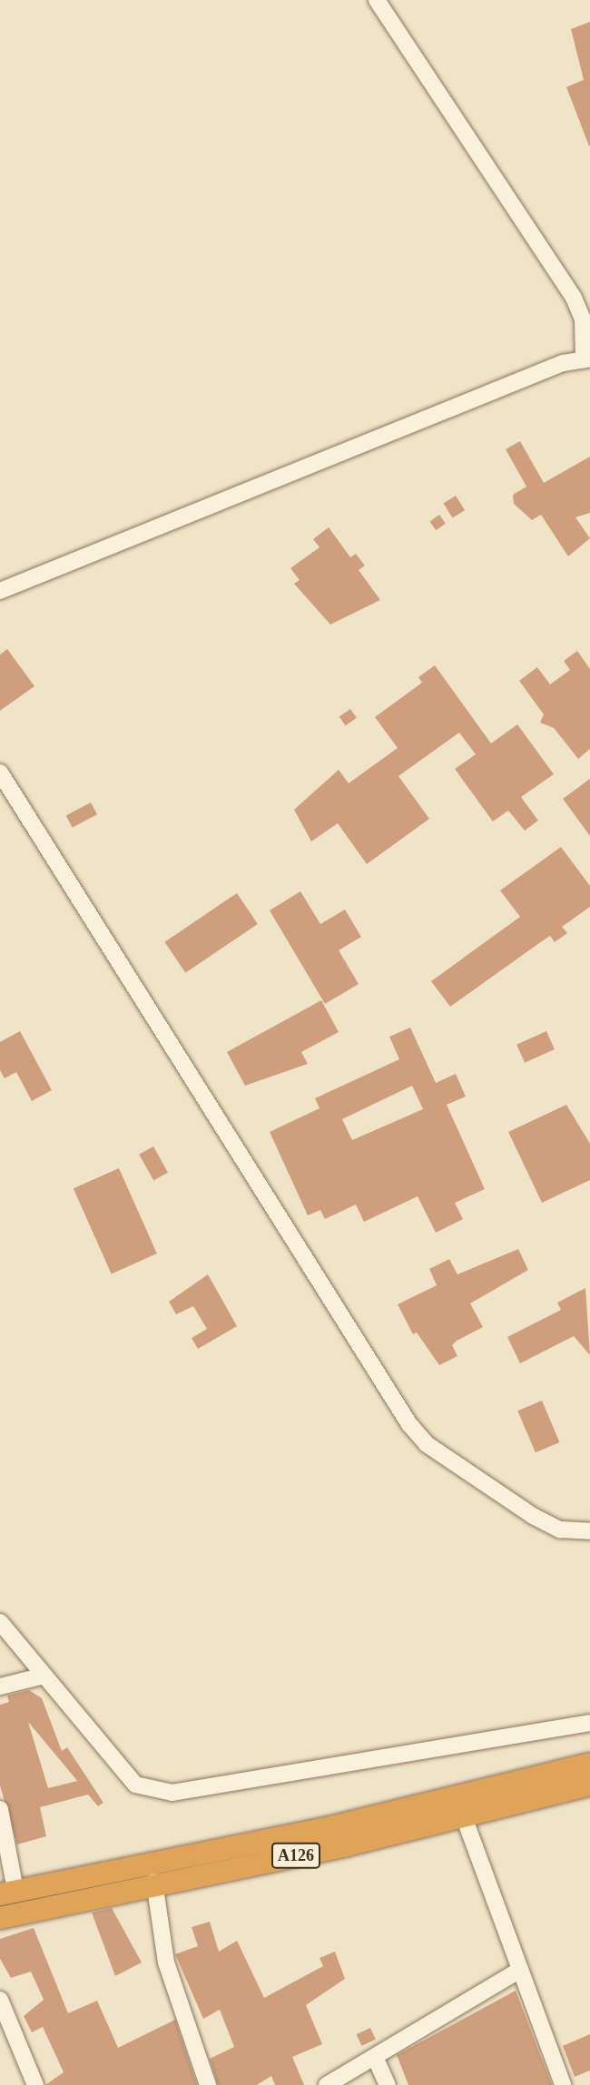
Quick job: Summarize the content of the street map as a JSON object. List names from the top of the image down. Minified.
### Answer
{"streets":{"highway":["A126"]}}
